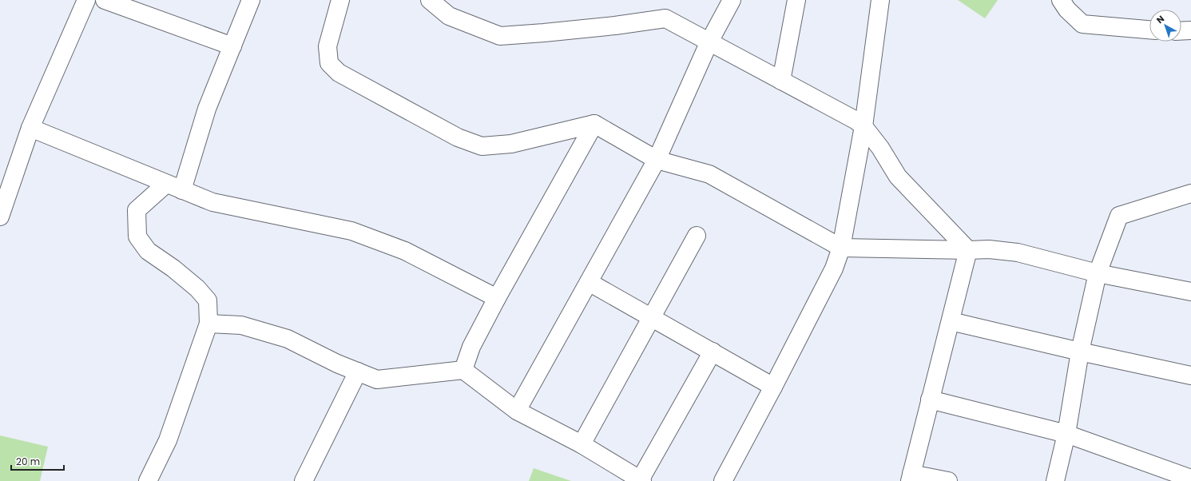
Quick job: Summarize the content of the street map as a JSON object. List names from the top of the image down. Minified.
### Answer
{"scale_bar":"20 m","north":"top left"}
